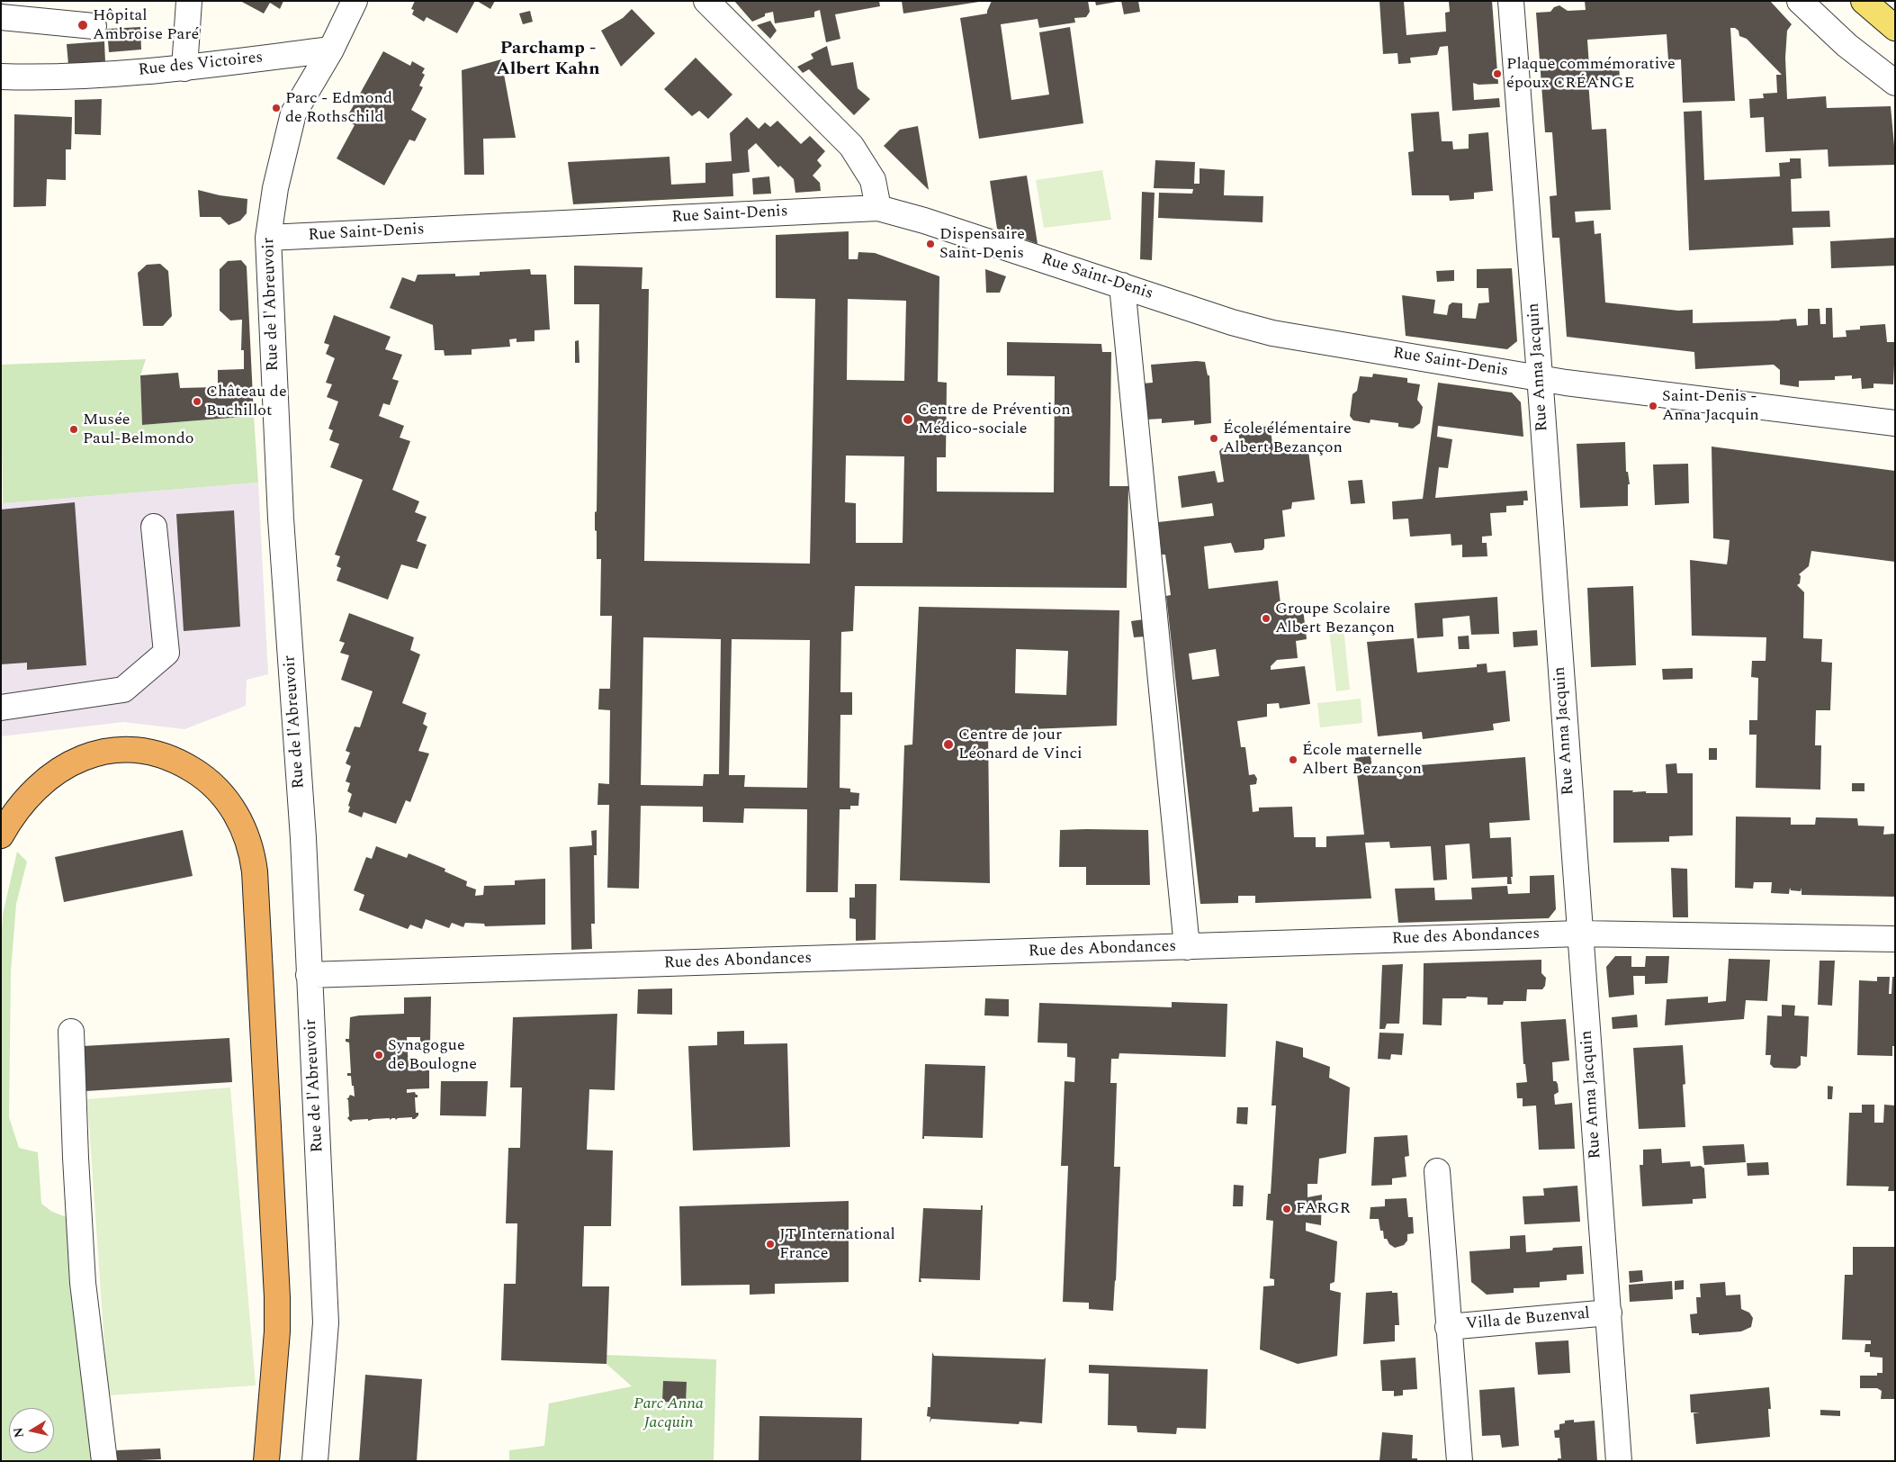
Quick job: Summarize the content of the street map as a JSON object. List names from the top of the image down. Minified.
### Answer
{"streets":{"street":["Rue des Victoires","Rue Saint-Denis","Rue de l'Abreuvoir","Rue Anna Jacquin","Rue des Abondances","Villa de Buzenval"]},"crossings":[["Rue des Victoires","Rue de l'Abreuvoir"],["Rue Saint-Denis","Rue de l'Abreuvoir"],["Rue Saint-Denis","Rue Anna Jacquin"],["Rue de l'Abreuvoir","Rue des Abondances"],["Rue Anna Jacquin","Rue des Abondances"],["Rue Anna Jacquin","Villa de Buzenval"]],"districts":["Parchamp - Albert Kahn"],"parks":["Parc Anna Jacquin"],"places":["Hôpital Ambroise Paré","Plaque commémorative époux CRÉANGE","Parc - Edmond de Rothschild","Dispensaire Saint-Denis","Château de Buchillot","Saint-Denis - Anna Jacquin","Centre de Prévention Médico-sociale","Musée Paul-Belmondo","École élémentaire Albert Bezançon","Groupe Scolaire Albert Bezançon","Centre de jour Léonard de Vinci","École maternelle Albert Bezançon","Synagogue de Boulogne","FARGR","JT International France"],"north":"left"}
